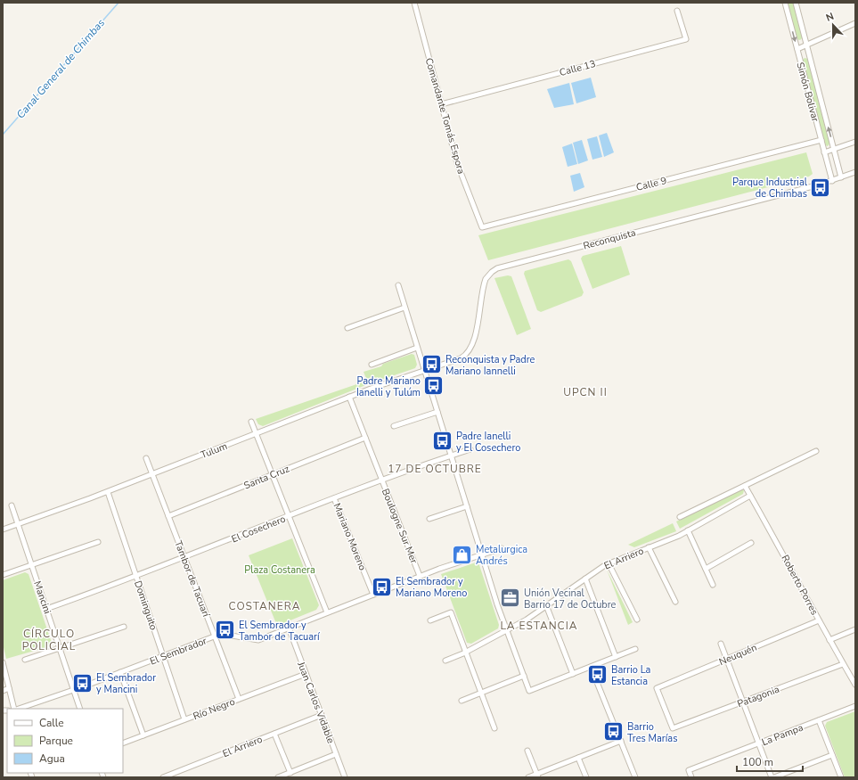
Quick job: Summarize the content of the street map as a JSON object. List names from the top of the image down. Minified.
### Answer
{"streets":{"street":["Calle 13","Simón Bolivar","Comandante Tomás Espora","Calle 9","Reconquista","Tulum","Santa Cruz","Boulogne Sur Mer","El Cosechero","Mariano Moreno","El Arriero","Tambor de Tacuarí","Roberto Porres","Mancini","Dominguito","El Sembrador","Neuquén","Patagonia","Juan Carlos Vidable","Río Negro","La Pampa"]},"crossings":[["Calle 13","Comandante Tomás Espora"],["Simón Bolivar","Calle 9"],["Simón Bolivar","Reconquista"],["Comandante Tomás Espora","Calle 9"],["Reconquista","Tulum"],["Tulum","Boulogne Sur Mer"],["Tulum","Tambor de Tacuarí"],["Tulum","Mancini"],["Tulum","Dominguito"],["Santa Cruz","Boulogne Sur Mer"],["Santa Cruz","Tambor de Tacuarí"],["Boulogne Sur Mer","El Cosechero"],["Boulogne Sur Mer","El Sembrador"],["El Cosechero","Mariano Moreno"],["El Cosechero","Tambor de Tacuarí"],["El Cosechero","Mancini"],["El Cosechero","Dominguito"],["Mariano Moreno","El Sembrador"],["El Arriero","Roberto Porres"],["El Arriero","Juan Carlos Vidable"],["Tambor de Tacuarí","El Sembrador"],["Tambor de Tacuarí","Río Negro"],["Roberto Porres","Neuquén"],["Roberto Porres","Patagonia"],["Mancini","El Sembrador"],["Dominguito","El Sembrador"],["Dominguito","Río Negro"],["El Sembrador","Juan Carlos Vidable"],["Neuquén","Patagonia"],["Juan Carlos Vidable","Río Negro"]],"districts":["UPCN II","17 DE OCTUBRE","COSTANERA","LA ESTANCIA","CÍRCULO POLICIAL"],"water":["Canal General de Chimbas"],"parks":["Plaza Costanera"],"places":{"bus stop":["Parque Industrial de Chimbas","Reconquista y Padre Mariano Iannelli","Padre Mariano Ianelli y Tulúm","Padre Ianelli y El Cosechero","El Sembrador y Mariano Moreno","El Sembrador y Tambor de Tacuarí","Barrio La Estancia","El Sembrador y Mancini","Barrio Tres Marías"],"shop":["Metalurgica Andrés"],"office":["Unión Vecinal Barrio 17 de Octubre"]},"legend":["Calle","Parque","Agua"],"scale_bar":"100 m","north":"top"}
